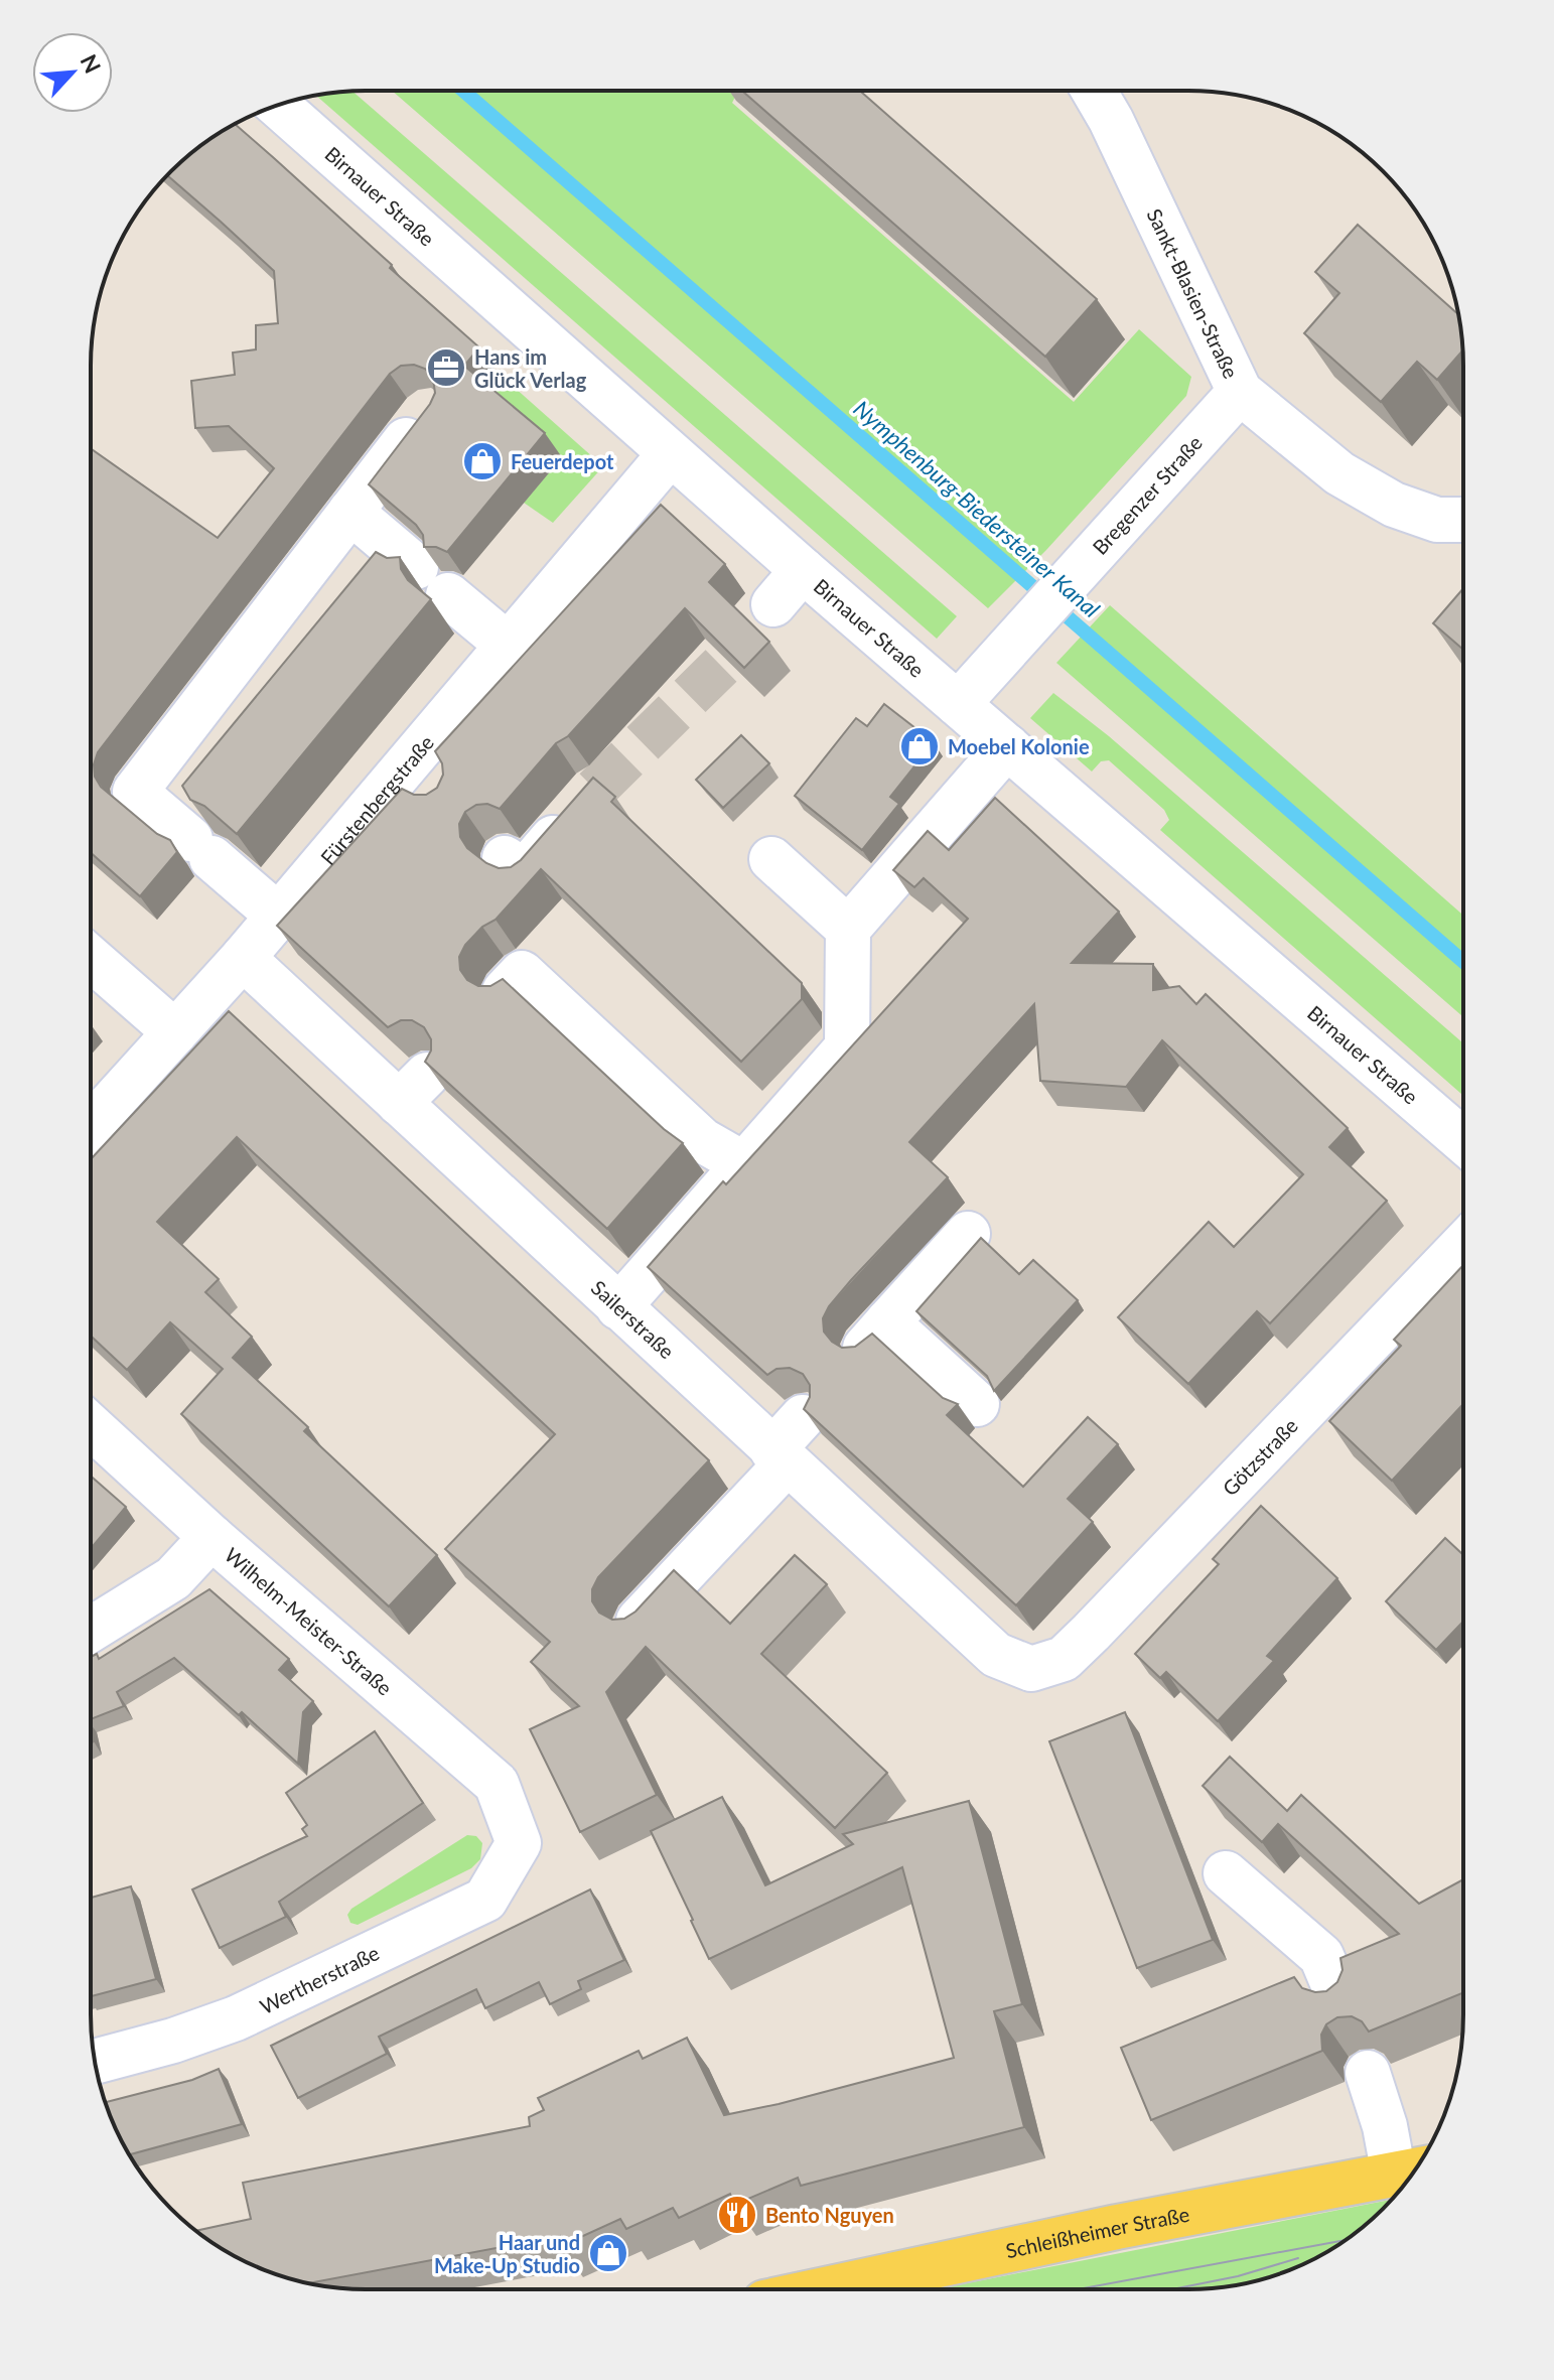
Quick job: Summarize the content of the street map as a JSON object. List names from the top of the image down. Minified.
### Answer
{"streets":{"main road":["Schleißheimer Straße"],"street":["Birnauer Straße","Sankt-Blasien-Straße","Bregenzer Straße","Fürstenbergstraße","Sailerstraße","Götzstraße","Wilhelm-Meister-Straße","Wertherstraße"]},"crossings":[["Birnauer Straße","Bregenzer Straße"],["Birnauer Straße","Fürstenbergstraße"],["Sankt-Blasien-Straße","Bregenzer Straße"],["Fürstenbergstraße","Sailerstraße"],["Sailerstraße","Götzstraße"],["Wilhelm-Meister-Straße","Wertherstraße"]],"water":["Nymphenburg-Biedersteiner Kanal"],"places":{"office":["Hans im Glück Verlag"],"shop":["Feuerdepot","Moebel Kolonie","Haar und Make-Up Studio"],"restaurant":["Bento Nguyen"]},"north":"top right"}
